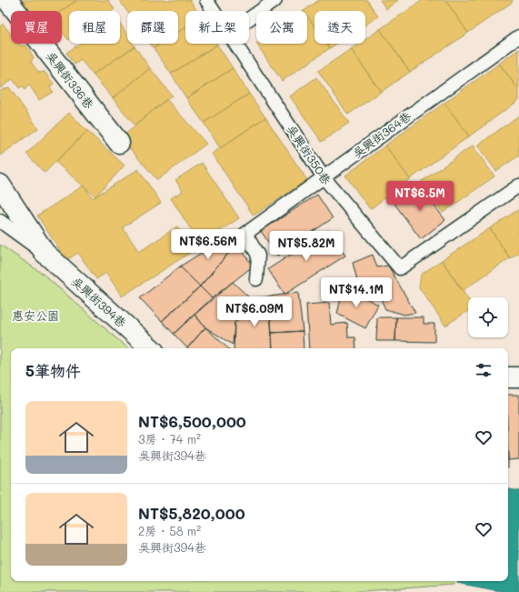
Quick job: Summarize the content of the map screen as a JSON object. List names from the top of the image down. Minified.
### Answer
{"streets":{"street":["吳興街336巷","吳興街394巷"],"lane":["吳興街364巷","吳興街350巷"]},"crossings":[["吳興街364巷","吳興街350巷"]],"parks":["惠安公園"],"page":{"chip":["買屋","租屋","篩選","新上架","公寓","透天"],"price":["NT$6.5M","NT$6.56M","NT$5.82M","NT$14.1M","NT$6.09M"],"heading":"5筆物件","list":[{"name":"NT$6,500,000","note":"3房 · 74 m² · 吳興街394巷"},{"name":"NT$5,820,000","note":"2房 · 58 m² · 吳興街394巷"}]}}
